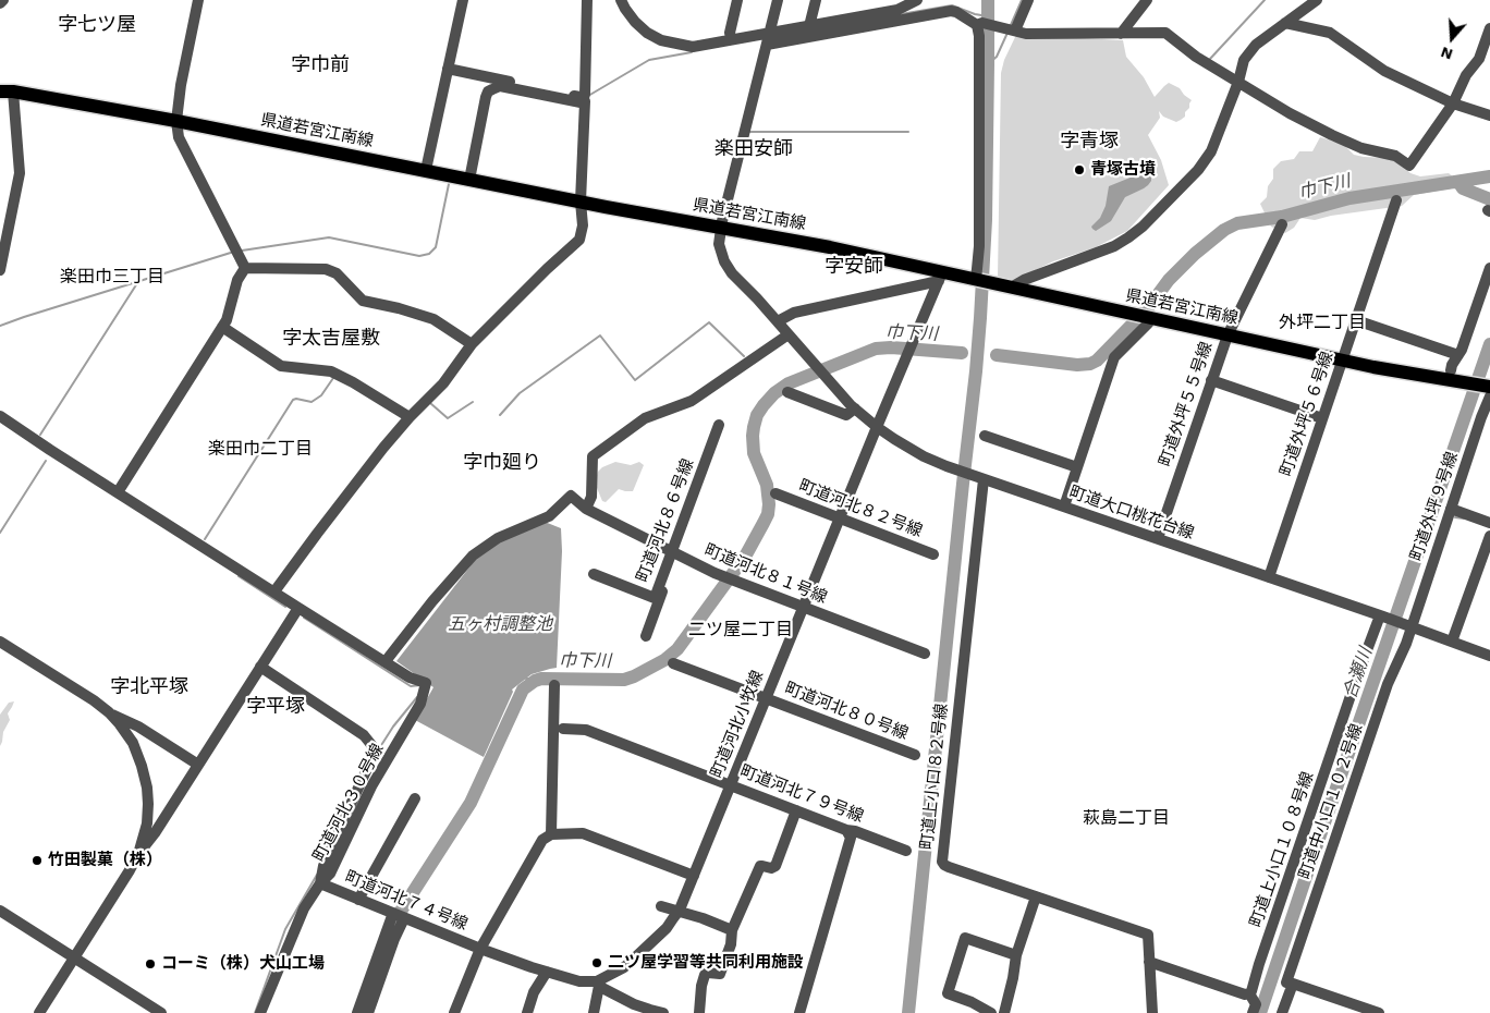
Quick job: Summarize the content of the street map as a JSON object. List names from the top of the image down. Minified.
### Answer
{"streets":{"main road":["県道若宮江南線"],"street":["町道外坪５５号線","町道外坪５６号線","町道外坪９号線","町道河北８２号線","町道大口桃花台線","町道河北８６号線","町道河北８１号線","町道河北８０号線","町道河北小牧線","町道上小口８２号線","町道河北７９号線","町道中小口１０２号線","町道河北３０号線","町道上小口１０８号線","町道河北７４号線"]},"crossings":[["県道若宮江南線","町道外坪５５号線"],["県道若宮江南線","町道外坪５６号線"],["県道若宮江南線","町道大口桃花台線"],["県道若宮江南線","町道河北小牧線"],["町道外坪５５号線","町道大口桃花台線"],["町道外坪５６号線","町道大口桃花台線"],["町道外坪９号線","町道大口桃花台線"],["町道外坪９号線","町道中小口１０２号線"],["町道河北８２号線","町道河北小牧線"],["町道大口桃花台線","町道河北小牧線"],["町道大口桃花台線","町道上小口８２号線"],["町道大口桃花台線","町道中小口１０２号線"],["町道大口桃花台線","町道上小口１０８号線"],["町道河北８６号線","町道河北８１号線"],["町道河北８１号線","町道河北小牧線"],["町道河北８１号線","町道河北３０号線"],["町道河北８０号線","町道河北小牧線"],["町道河北小牧線","町道河北７９号線"],["町道河北３０号線","町道河北７４号線"]],"districts":["字七ツ屋","字巾前","字青塚","楽田安師","字安師","楽田巾三丁目","外坪二丁目","字太吉屋敷","楽田巾二丁目","字巾廻り","二ツ屋二丁目","字北平塚","字平塚","萩島二丁目"],"water":["巾下川","五ヶ村調整池","合瀬川"],"places":["青塚古墳","竹田製菓（株）","二ツ屋学習等共同利用施設","コーミ（株）犬山工場"],"north":"bottom"}
